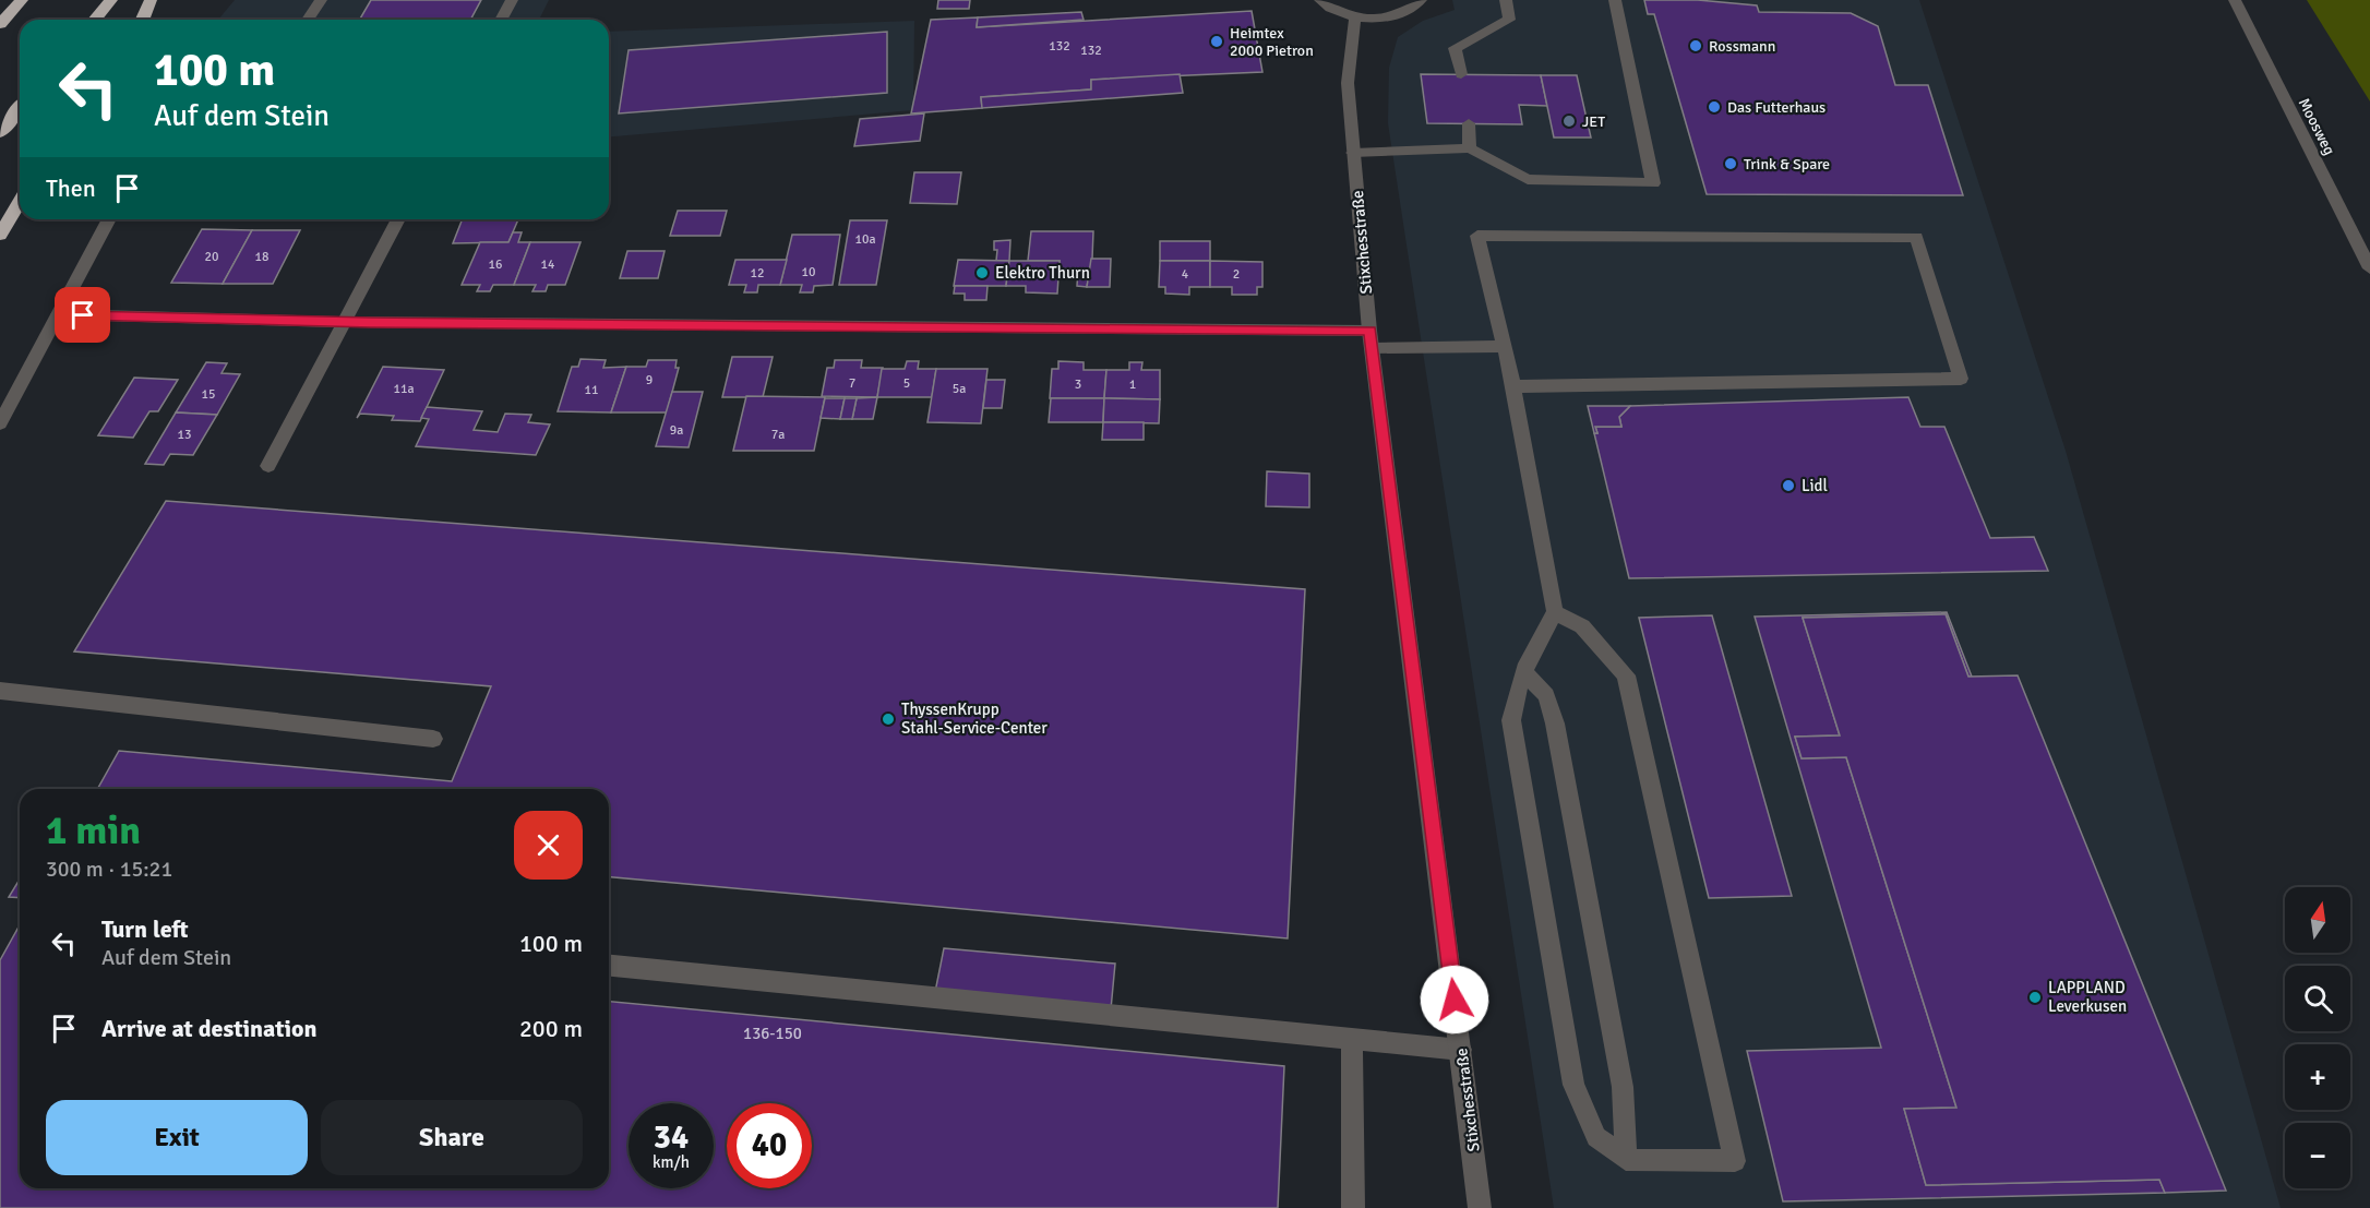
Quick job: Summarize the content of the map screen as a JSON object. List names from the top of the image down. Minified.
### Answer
{"streets":{"street":["Moosweg","Stixchesstraße"]},"places":["Heimtex 2000 Pietron","Rossmann","Das Futterhaus","JET","Trink & Spare","Elektro Thurn","Lidl","ThyssenKrupp Stahl-Service-Center","LAPPLAND Leverkusen"],"house_numbers":["132","132","10a","20","18","16","14","10","12","4","2","9","7","5","3","1","11a","5a","11","15","9a","13","7a","136-150"],"north":"top","page":{"turn":["100 m","Auf dem Stein"],"then":"Then","heading":["1 min","300 m · 15:21"],"map_buttons":["+","−"],"list":[{"name":"Turn left","note":"Auf dem Stein","value":"100 m"},{"name":"Arrive at destination","value":"200 m"}],"buttons":["Exit","Share"],"speed":"34 km/h","limit":"40"}}
